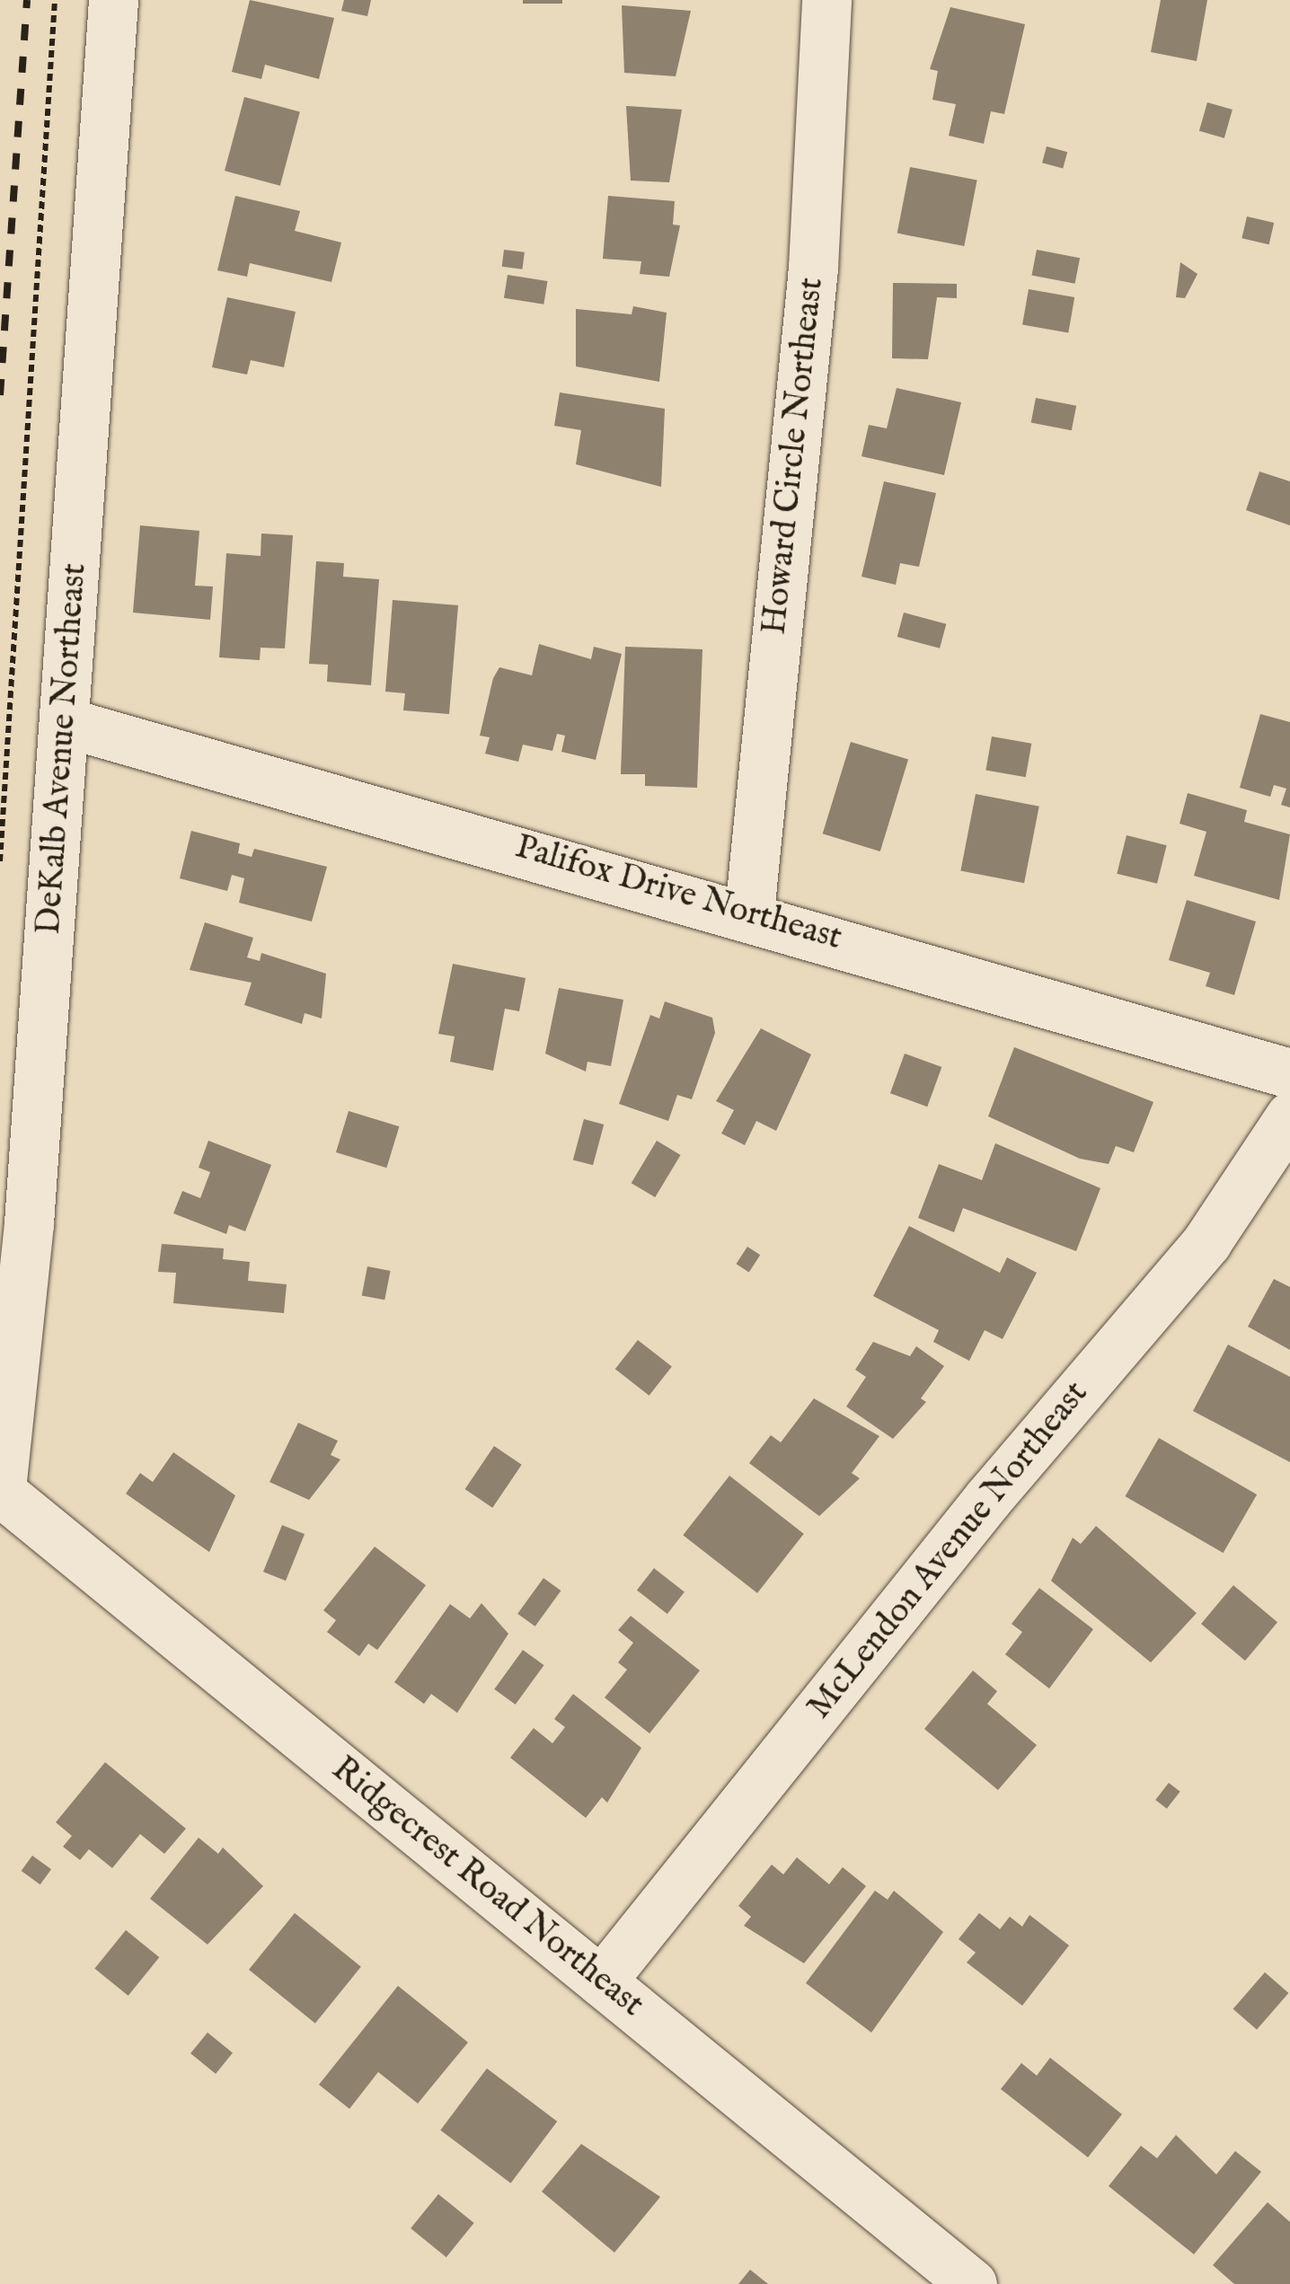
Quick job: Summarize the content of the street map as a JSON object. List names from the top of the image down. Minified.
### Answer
{"streets":{"street":["Howard Circle Northeast","DeKalb Avenue Northeast","Palifox Drive Northeast","McLendon Avenue Northeast","Ridgecrest Road Northeast"]},"crossings":[["Howard Circle Northeast","Palifox Drive Northeast"],["DeKalb Avenue Northeast","Palifox Drive Northeast"],["DeKalb Avenue Northeast","Ridgecrest Road Northeast"],["McLendon Avenue Northeast","Ridgecrest Road Northeast"]]}
